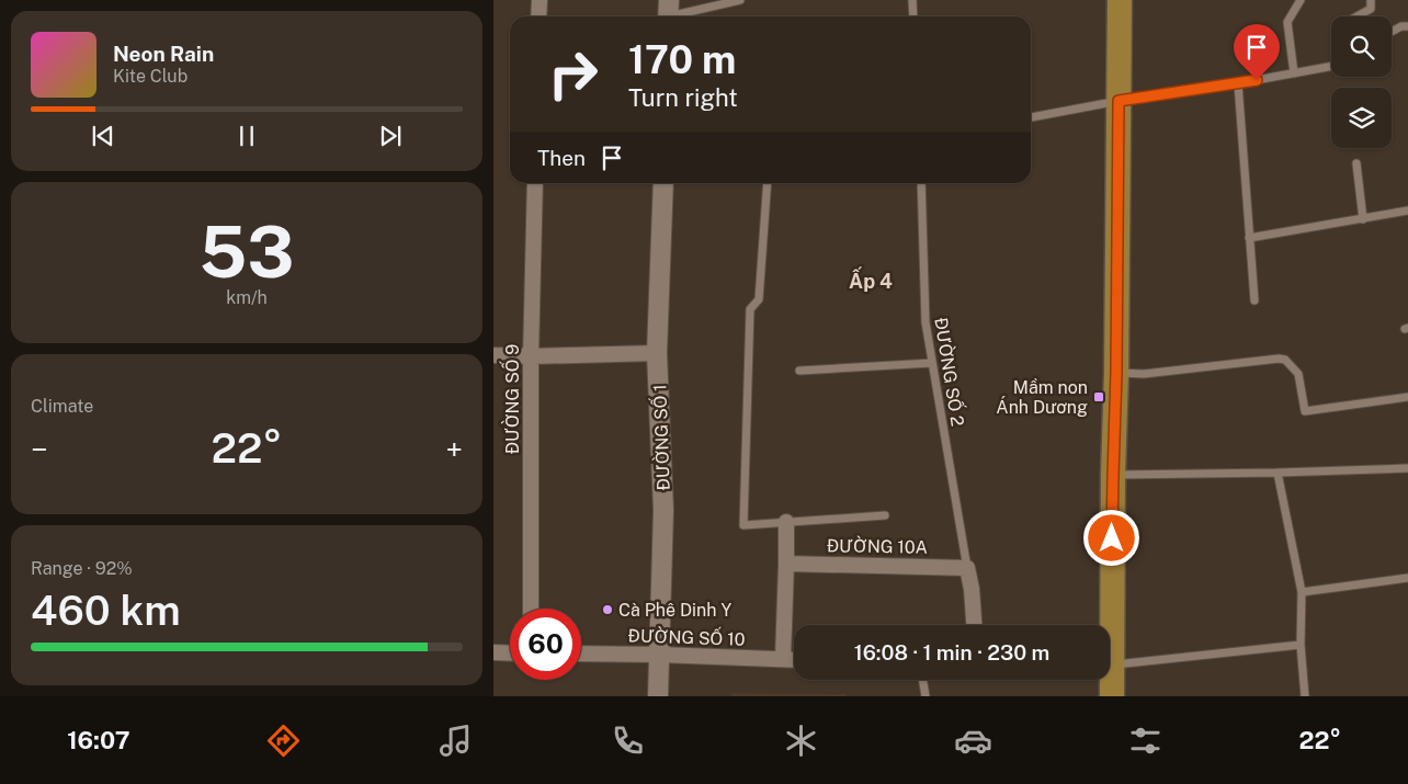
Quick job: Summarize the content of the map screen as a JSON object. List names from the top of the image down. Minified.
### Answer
{"streets":{"street":["ĐƯỜNG SỐ 9","ĐƯỜNG SỐ 1","ĐƯỜNG 10A","ĐƯỜNG SỐ 10"],"lane":["ĐƯỜNG SỐ 2"]},"crossings":[["ĐƯỜNG SỐ 2","ĐƯỜNG 10A"],["ĐƯỜNG SỐ 1","ĐƯỜNG SỐ 10"]],"districts":["Ấp 4"],"places":{"transit":["Mầm non Ánh Dương"],"other":["Cà Phê Dinh Y"]},"page":{"turn":["170 m","Turn right"],"song":["Neon Rain","Kite Club"],"then":"Then","tile":[["53","km/h"],"Climate",["Range · 92%","460 km"]],"heat":["−","22°","+"],"limit":"60","trip":"16:08 · 1 min · 230 m","tabs":["16:07","22°"]}}
